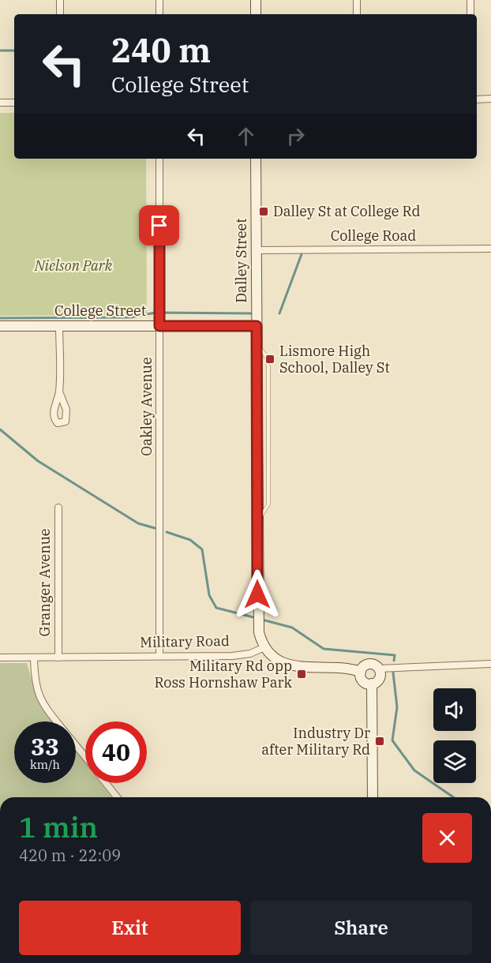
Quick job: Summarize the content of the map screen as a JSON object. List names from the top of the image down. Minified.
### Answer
{"streets":{"street":["College Road","Dalley Street","College Street","Oakley Avenue","Granger Avenue","Military Road"]},"crossings":[["College Road","Dalley Street"],["Dalley Street","College Street"],["Dalley Street","Military Road"],["College Street","Oakley Avenue"],["Oakley Avenue","Military Road"],["Granger Avenue","Military Road"]],"parks":["Nielson Park"],"places":{"transit":["Dalley St at College Rd","Lismore High School, Dalley St","Military Rd opp Ross Hornshaw Park","Industry Dr after Military Rd"]},"page":{"turn":["240 m","College Street"],"speed":"33 km/h","limit":"40","heading":["1 min","420 m · 22:09"],"buttons":["Exit","Share"]}}
